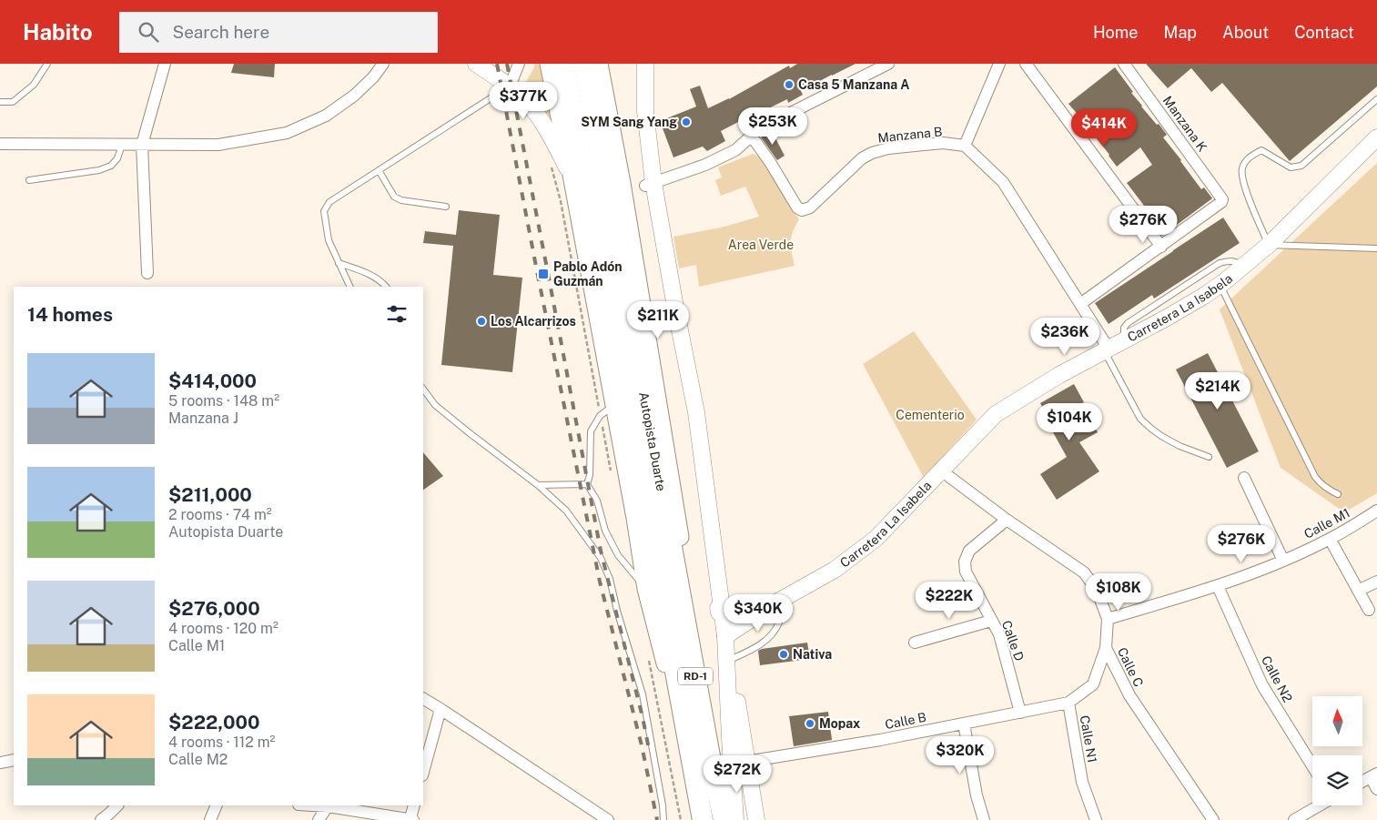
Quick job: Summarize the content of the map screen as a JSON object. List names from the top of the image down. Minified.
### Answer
{"streets":{"highway":["Autopista Duarte","RD-1"],"main road":["Carretera La Isabela"],"street":["Manzana K","Manzana B","Calle M1","Calle D","Calle C","Calle N2","Calle B","Calle N1"]},"crossings":[["Carretera La Isabela","Calle C"],["Autopista Duarte","RD-1"],["Calle M1","Calle C"],["Calle M1","Calle N2"],["Calle D","Calle C"],["Calle D","Calle B"],["Calle C","Calle N1"],["Calle B","Calle N1"]],"parks":["Area Verde","Cementerio"],"places":{"other":["Casa 5 Manzana A","SYM Sang Yang","Los Alcarrizos","Nativa","Mopax"],"transit":["Pablo Adón Guzmán"]},"north":"top","page":{"header":"Habito","search":"Search here","nav":["Home","Map","About","Contact"],"price":["$377K","$253K","$414K","$276K","$211K","$236K","$214K","$104K","$276K","$108K","$222K","$340K","$320K","$272K"],"heading":"14 homes","list":[{"name":"$414,000","note":"5 rooms · 148 m² · Manzana J"},{"name":"$211,000","note":"2 rooms · 74 m² · Autopista Duarte"},{"name":"$276,000","note":"4 rooms · 120 m² · Calle M1"},{"name":"$222,000","note":"4 rooms · 112 m² · Calle M2"}]}}
